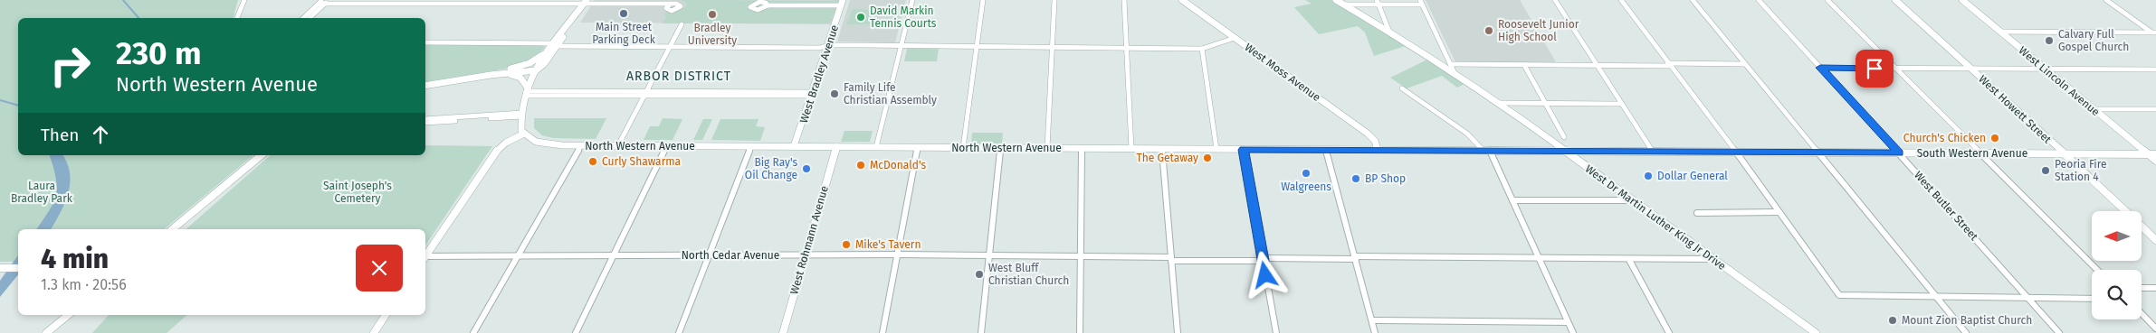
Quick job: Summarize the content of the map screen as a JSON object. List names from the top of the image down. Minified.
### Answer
{"streets":{"main road":["West Moss Avenue","West Bradley Avenue","West Lincoln Avenue","West Howett Street","North Western Avenue","South Western Avenue","West Dr Martin Luther King Jr Drive","West Rohmann Avenue"],"street":["West Butler Street","North Cedar Avenue"]},"crossings":[["West Moss Avenue","North Western Avenue"],["West Bradley Avenue","North Western Avenue"],["West Lincoln Avenue","South Western Avenue"],["West Howett Street","South Western Avenue"],["North Western Avenue","South Western Avenue"],["North Western Avenue","West Rohmann Avenue"],["South Western Avenue","West Butler Street"],["South Western Avenue","West Dr Martin Luther King Jr Drive"],["West Dr Martin Luther King Jr Drive","North Cedar Avenue"],["West Rohmann Avenue","North Cedar Avenue"]],"districts":["ARBOR DISTRICT"],"parks":["Laura Bradley Park","Saint Joseph's Cemetery"],"places":["Main Street Parking Deck","Bradley University","David Markin Tennis Courts","Roosevelt Junior High School","Calvary Full Gospel Church","Family Life Christian Assembly","Church's Chicken","The Getaway","Curly Shawarma","McDonald's","Big Ray's Oil Change","Peoria Fire Station 4","Walgreens","Dollar General","BP Shop","Mike's Tavern","West Bluff Christian Church","Mount Zion Baptist Church"],"north":"left","page":{"turn":["230 m","North Western Avenue"],"then":"Then","heading":["4 min","1.3 km · 20:56"]}}
